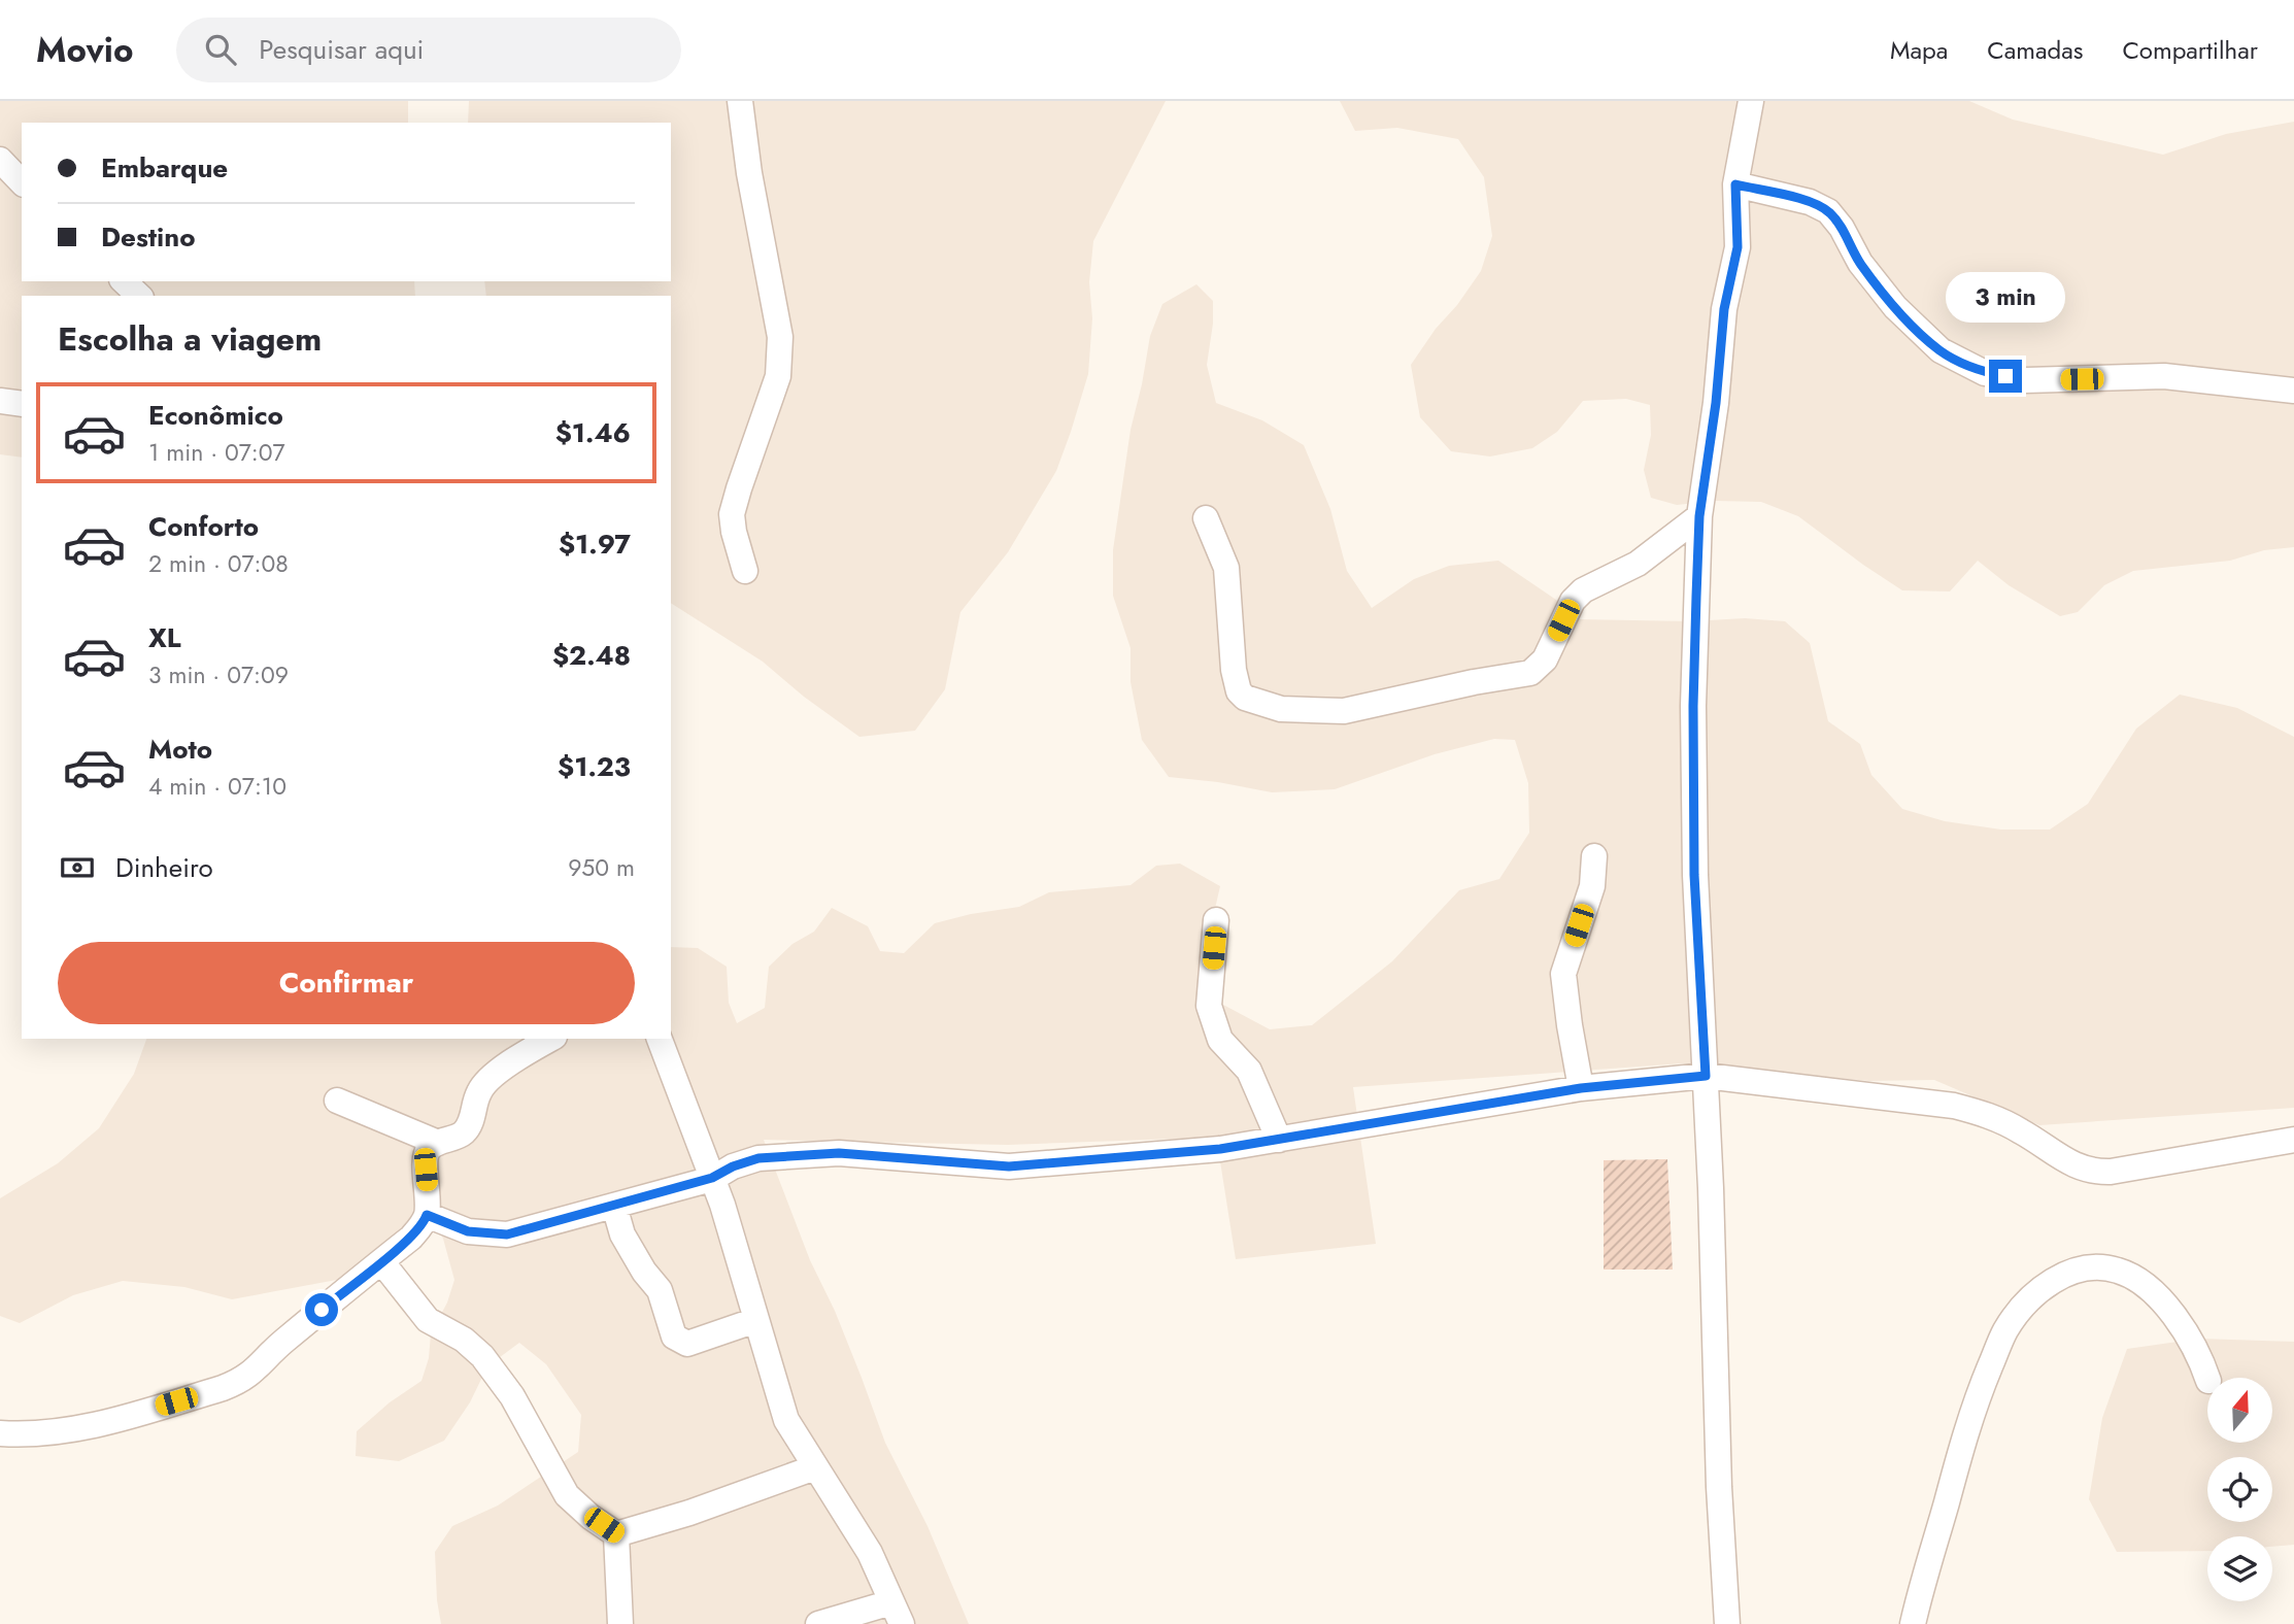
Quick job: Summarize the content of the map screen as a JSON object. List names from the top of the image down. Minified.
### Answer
{"north":"top","page":{"header":"Movio","search":"Pesquisar aqui","nav":["Mapa","Camadas","Compartilhar"],"banner":["Embarque","Destino"],"bubble":"3 min","heading":"Escolha a viagem","list":[{"name":"Econômico","note":"1 min · 07:07","value":"$1.46"},{"name":"Conforto","note":"2 min · 07:08","value":"$1.97"},{"name":"XL","note":"3 min · 07:09","value":"$2.48"},{"name":"Moto","note":"4 min · 07:10","value":"$1.23"}],"pay":["Dinheiro","950 m"],"buttons":"Confirmar"}}
